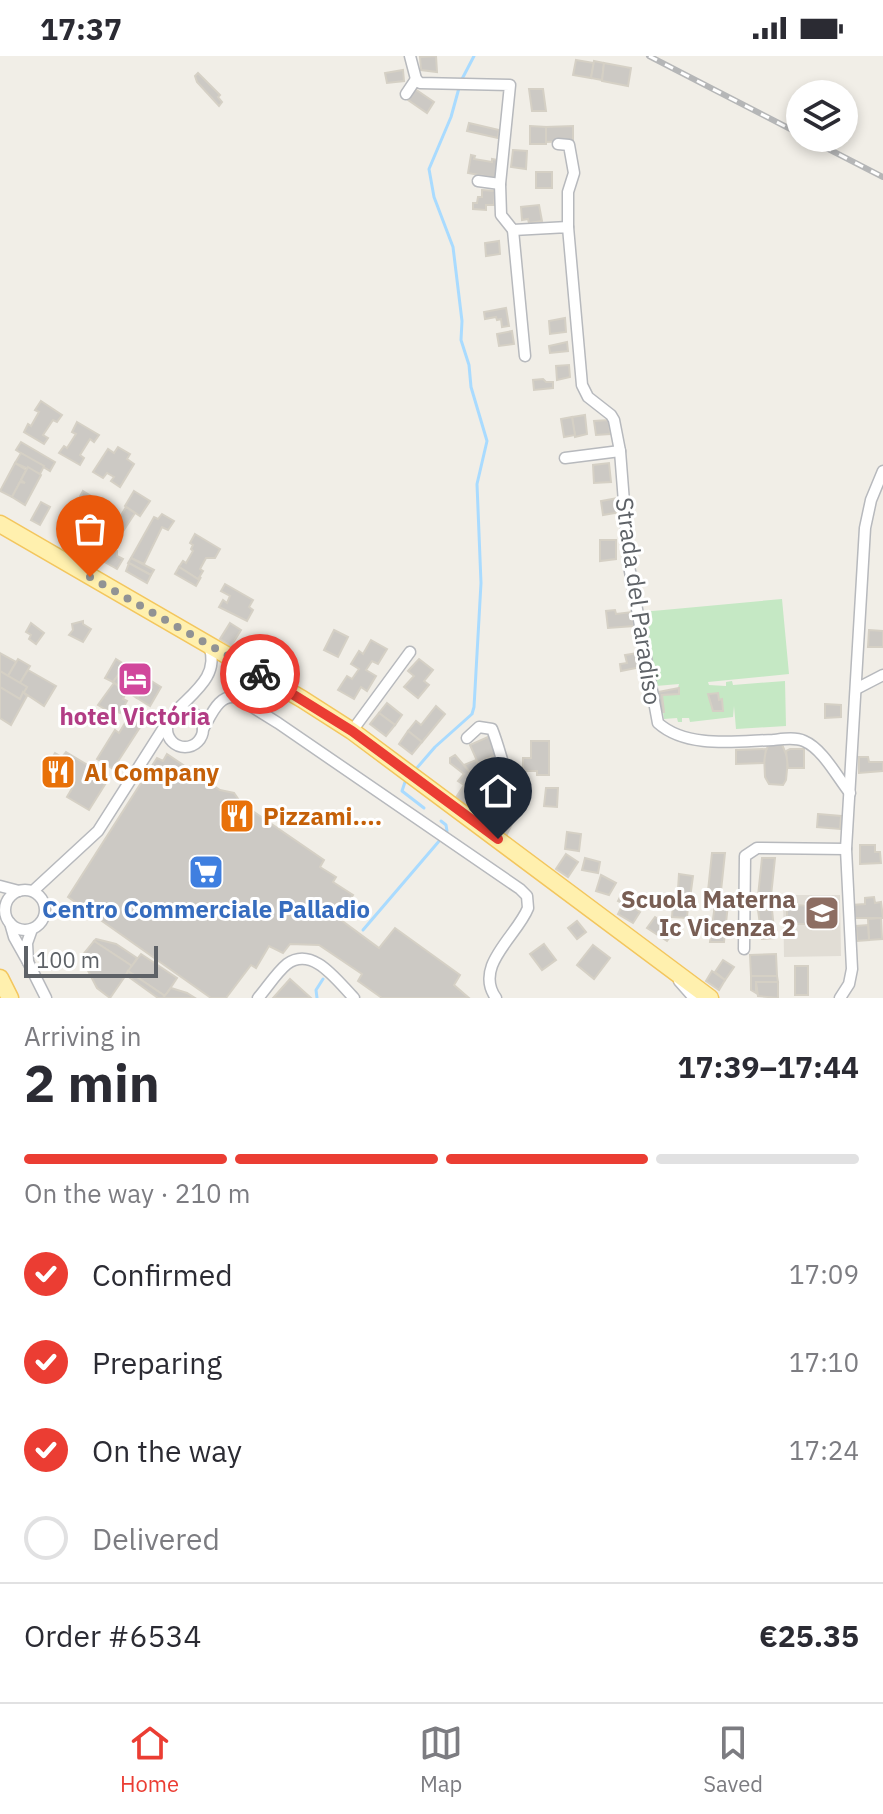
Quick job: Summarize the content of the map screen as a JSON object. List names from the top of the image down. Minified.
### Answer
{"streets":{"street":["Strada del Paradiso"]},"places":{"hotel":["hotel Victória"],"restaurant":["Al Company","Pizzami...."],"supermarket":["Centro Commerciale Palladio"],"school or university":["Scuola Materna Ic Vicenza 2"]},"scale_bar":"100 m","page":{"status":"17:37","scale":"100 m","heading":["2 min","Arriving in","17:39–17:44"],"panel":["Order #6534","€25.35"],"bar":"On the way · 210 m","list":[["Confirmed","17:09"],["Preparing","17:10"],["On the way","17:24"],"Delivered"],"tabs":["Home","Map","Saved"]}}
